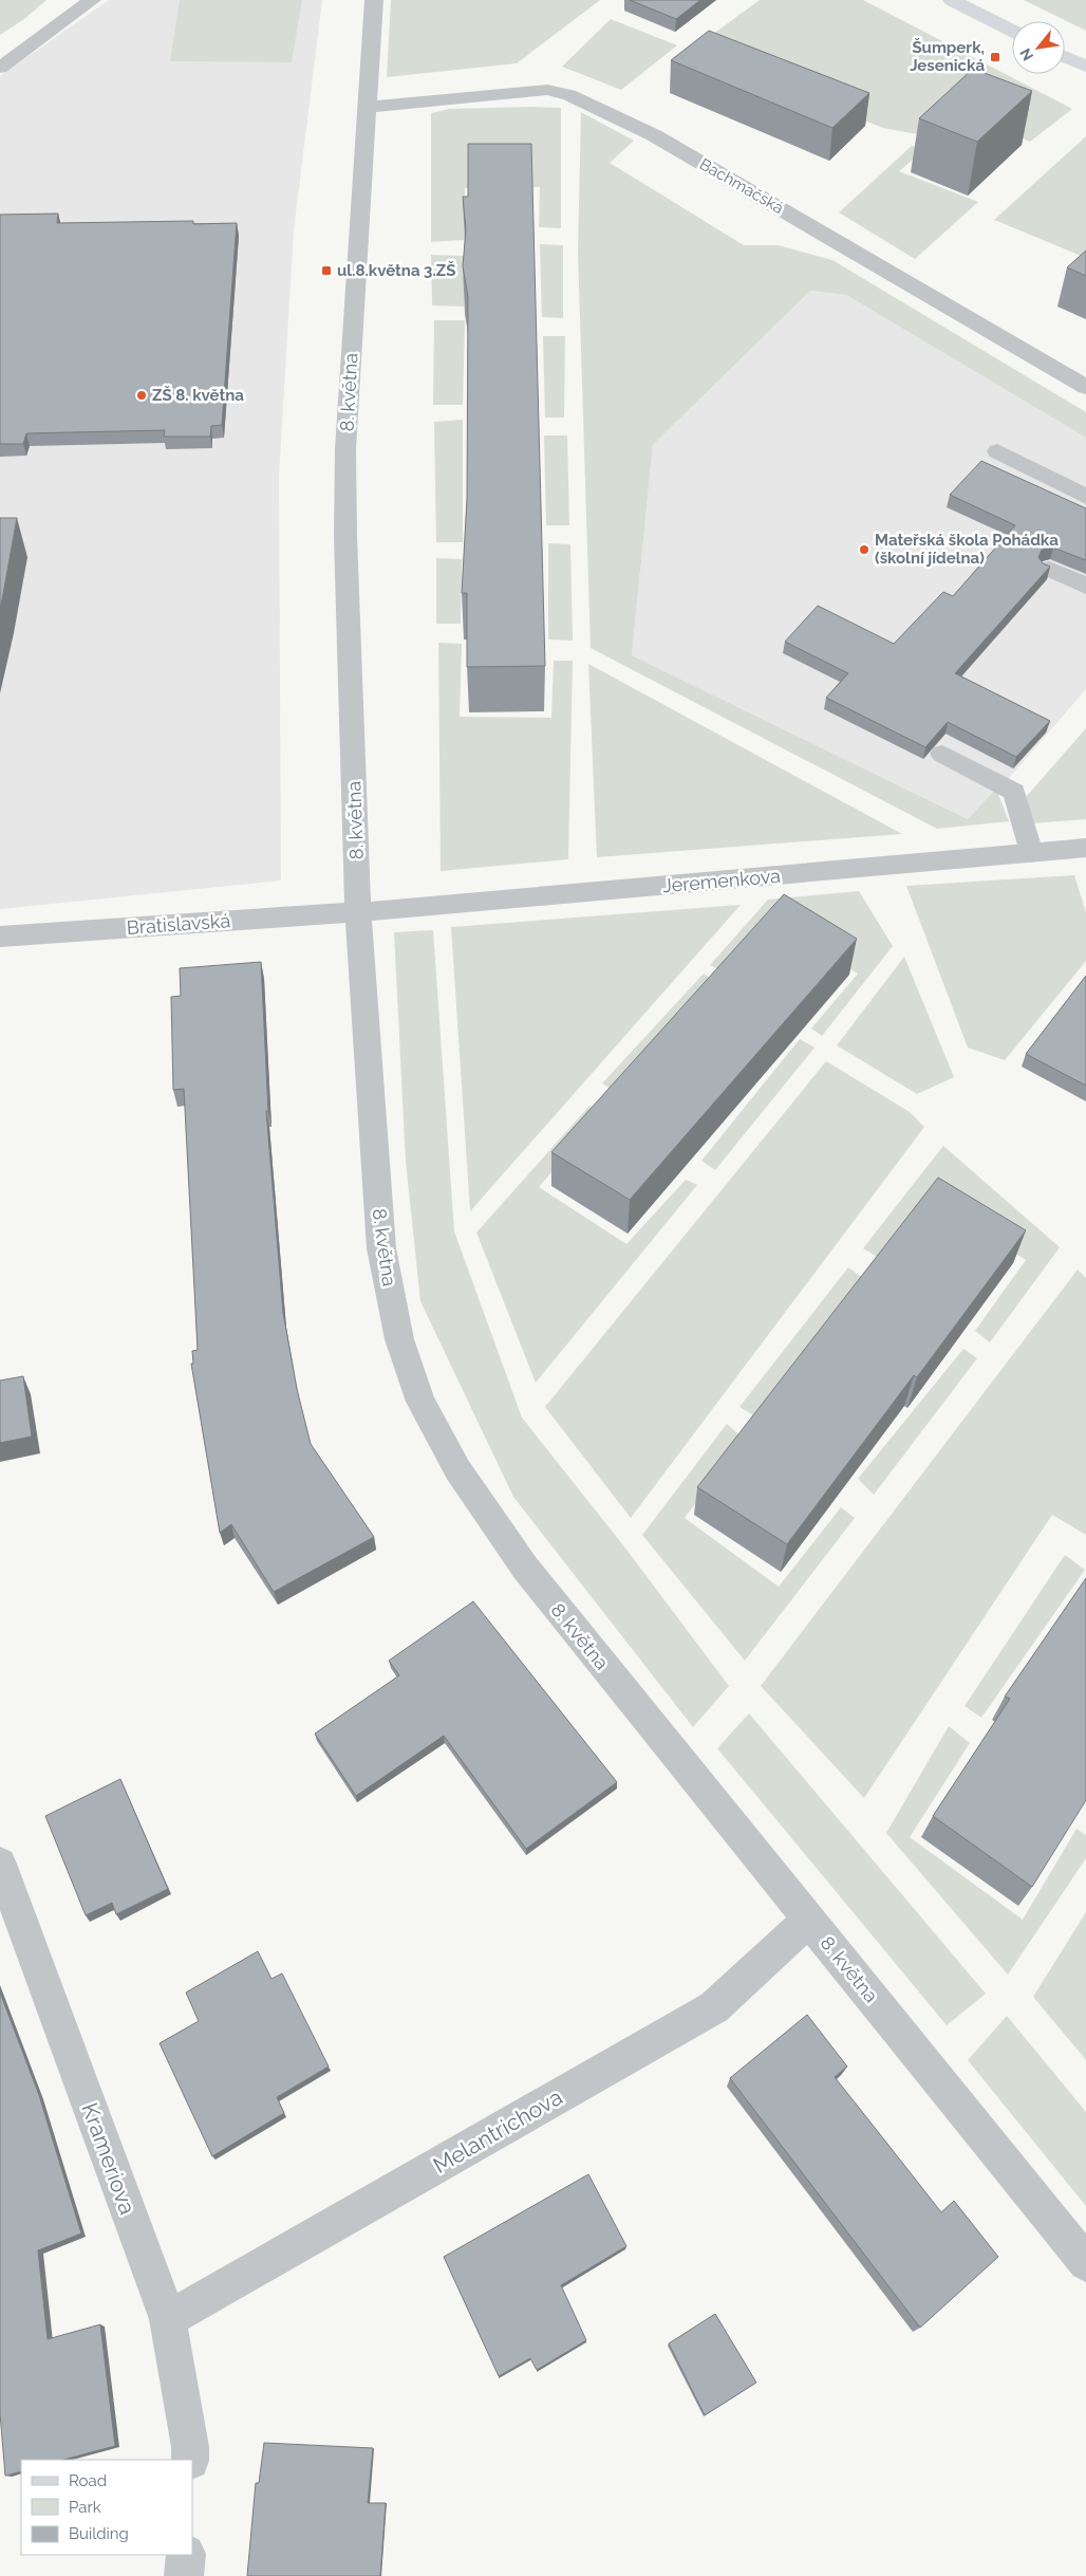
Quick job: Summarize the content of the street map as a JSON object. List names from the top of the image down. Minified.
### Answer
{"streets":{"street":["Bachmačská","8. května","Jeremenkova","Bratislavská","Melantrichova","Krameriova"]},"crossings":[["Bachmačská","8. května"],["8. května","Jeremenkova"],["8. května","Bratislavská"],["8. května","Melantrichova"],["Jeremenkova","Bratislavská"],["Melantrichova","Krameriova"]],"places":{"transit":["Šumperk, Jesenická","ul.8.května 3.ZŠ"],"other":["ZŠ 8. května","Mateřská škola Pohádka (školní jídelna)"]},"legend":["Road","Park","Building"],"north":"bottom left"}
